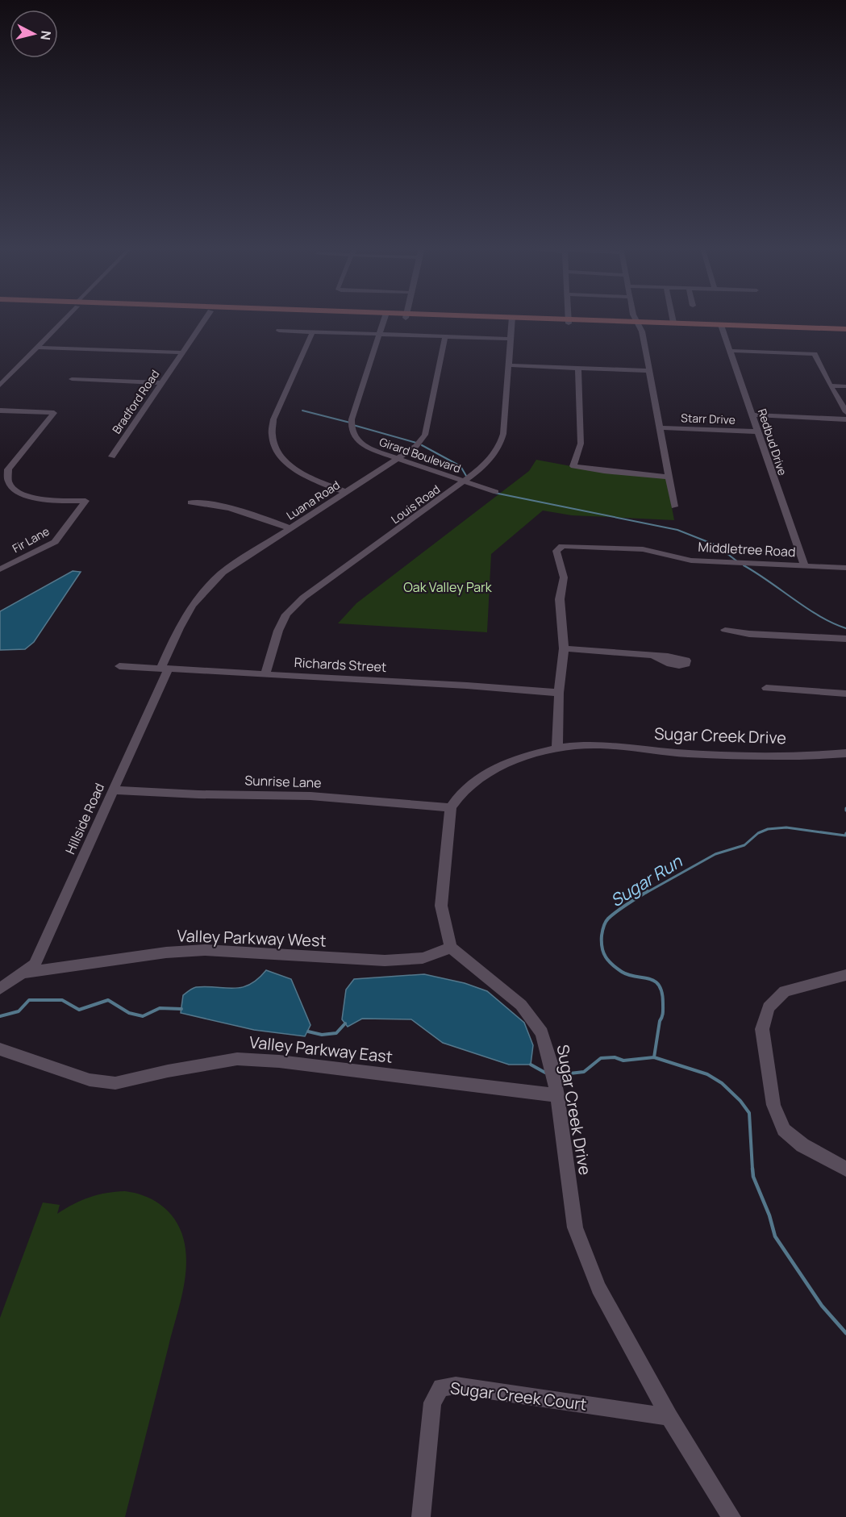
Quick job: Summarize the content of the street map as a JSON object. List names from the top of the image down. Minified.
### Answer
{"streets":{"street":["Bradford Road","Starr Drive","Redbud Drive","Girard Boulevard","Luana Road","Louis Road","Fir Lane","Middletree Road","Richards Street","Sugar Creek Drive","Sunrise Lane","Hillside Road","Valley Parkway West","Valley Parkway East","Sugar Creek Court"]},"crossings":[["Starr Drive","Redbud Drive"],["Redbud Drive","Middletree Road"],["Girard Boulevard","Luana Road"],["Girard Boulevard","Louis Road"],["Luana Road","Richards Street"],["Luana Road","Hillside Road"],["Louis Road","Richards Street"],["Middletree Road","Richards Street"],["Middletree Road","Sugar Creek Drive"],["Richards Street","Hillside Road"],["Sugar Creek Drive","Sunrise Lane"],["Sugar Creek Drive","Valley Parkway West"],["Sugar Creek Drive","Valley Parkway East"],["Sugar Creek Drive","Sugar Creek Court"],["Sunrise Lane","Hillside Road"],["Hillside Road","Valley Parkway West"]],"water":["Sugar Run"],"parks":["Oak Valley Park"],"north":"right"}
